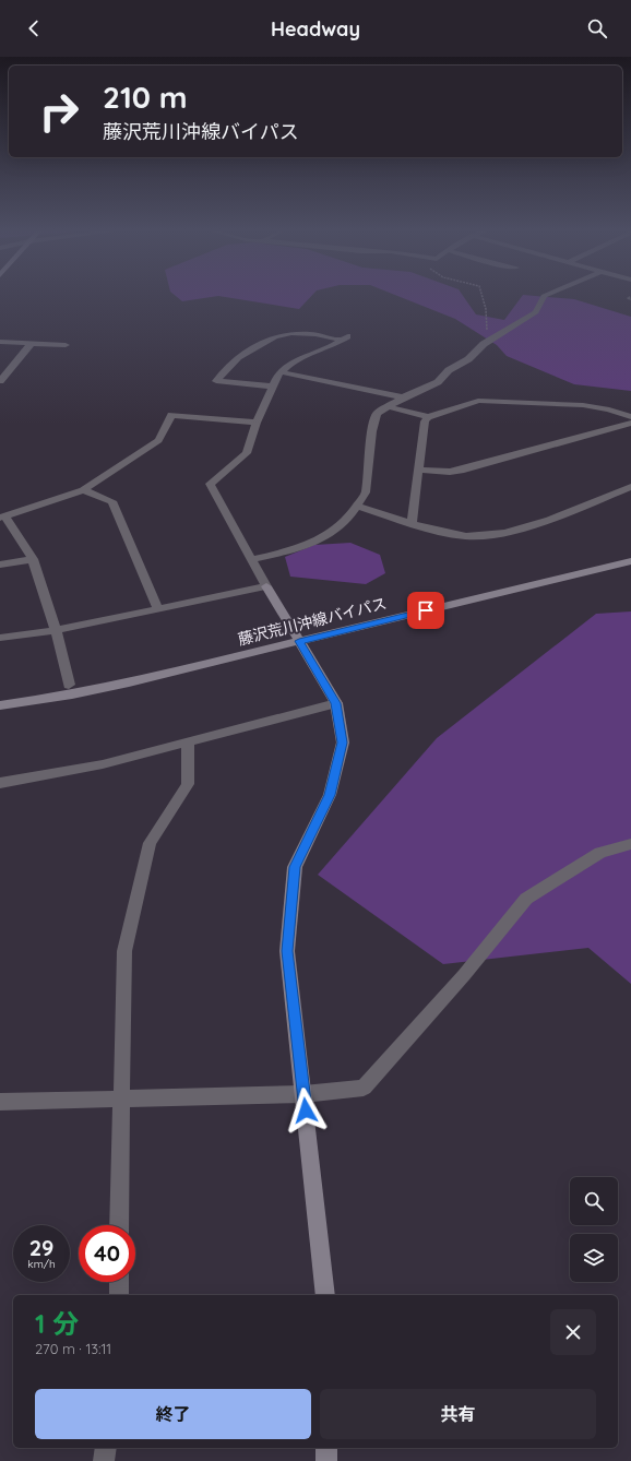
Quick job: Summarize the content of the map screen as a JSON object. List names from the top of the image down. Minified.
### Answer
{"streets":{"street":["藤沢荒川沖線バイパス"]},"page":{"header":"Headway","turn":["210 m","藤沢荒川沖線バイパス"],"speed":"29 km/h","limit":"40","heading":["1 分","270 m · 13:11"],"buttons":["終了","共有"]}}
